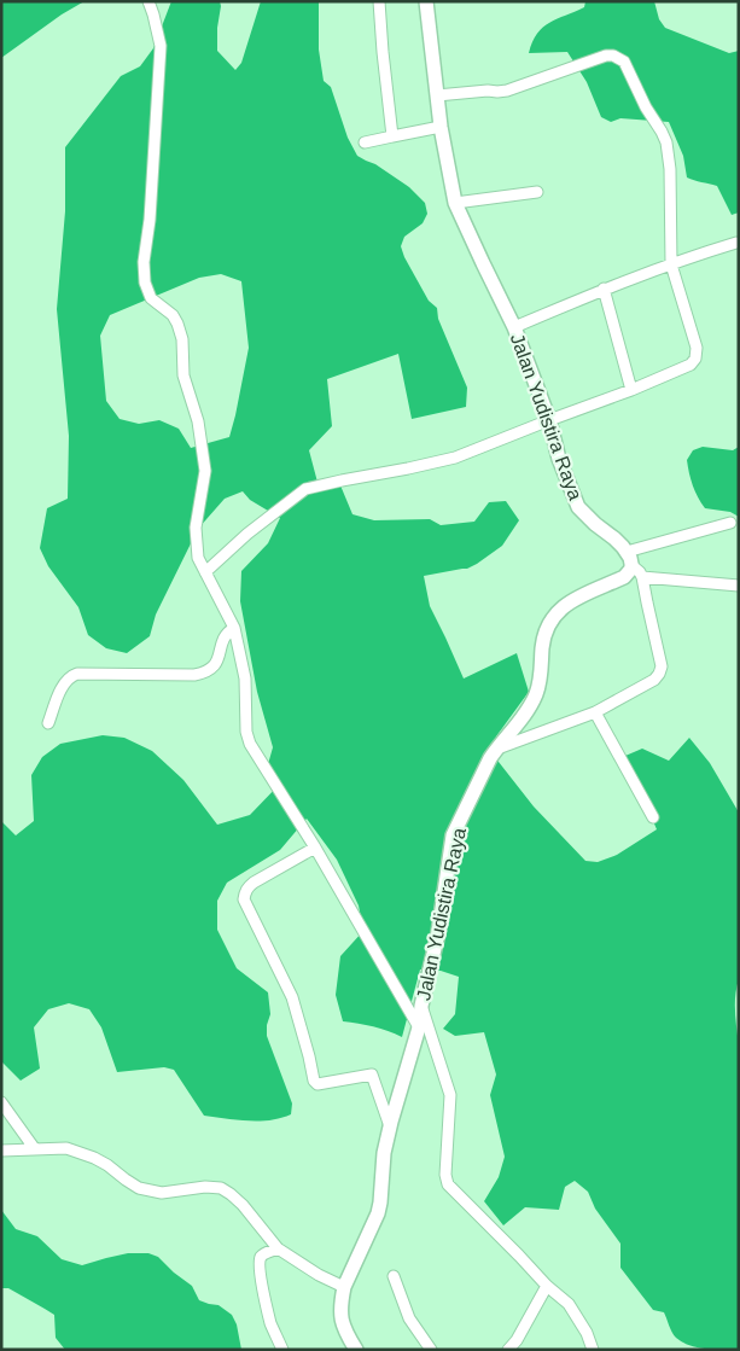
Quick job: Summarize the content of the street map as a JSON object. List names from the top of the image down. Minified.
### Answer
{"streets":{"street":["Jalan Yudistira Raya"]}}
